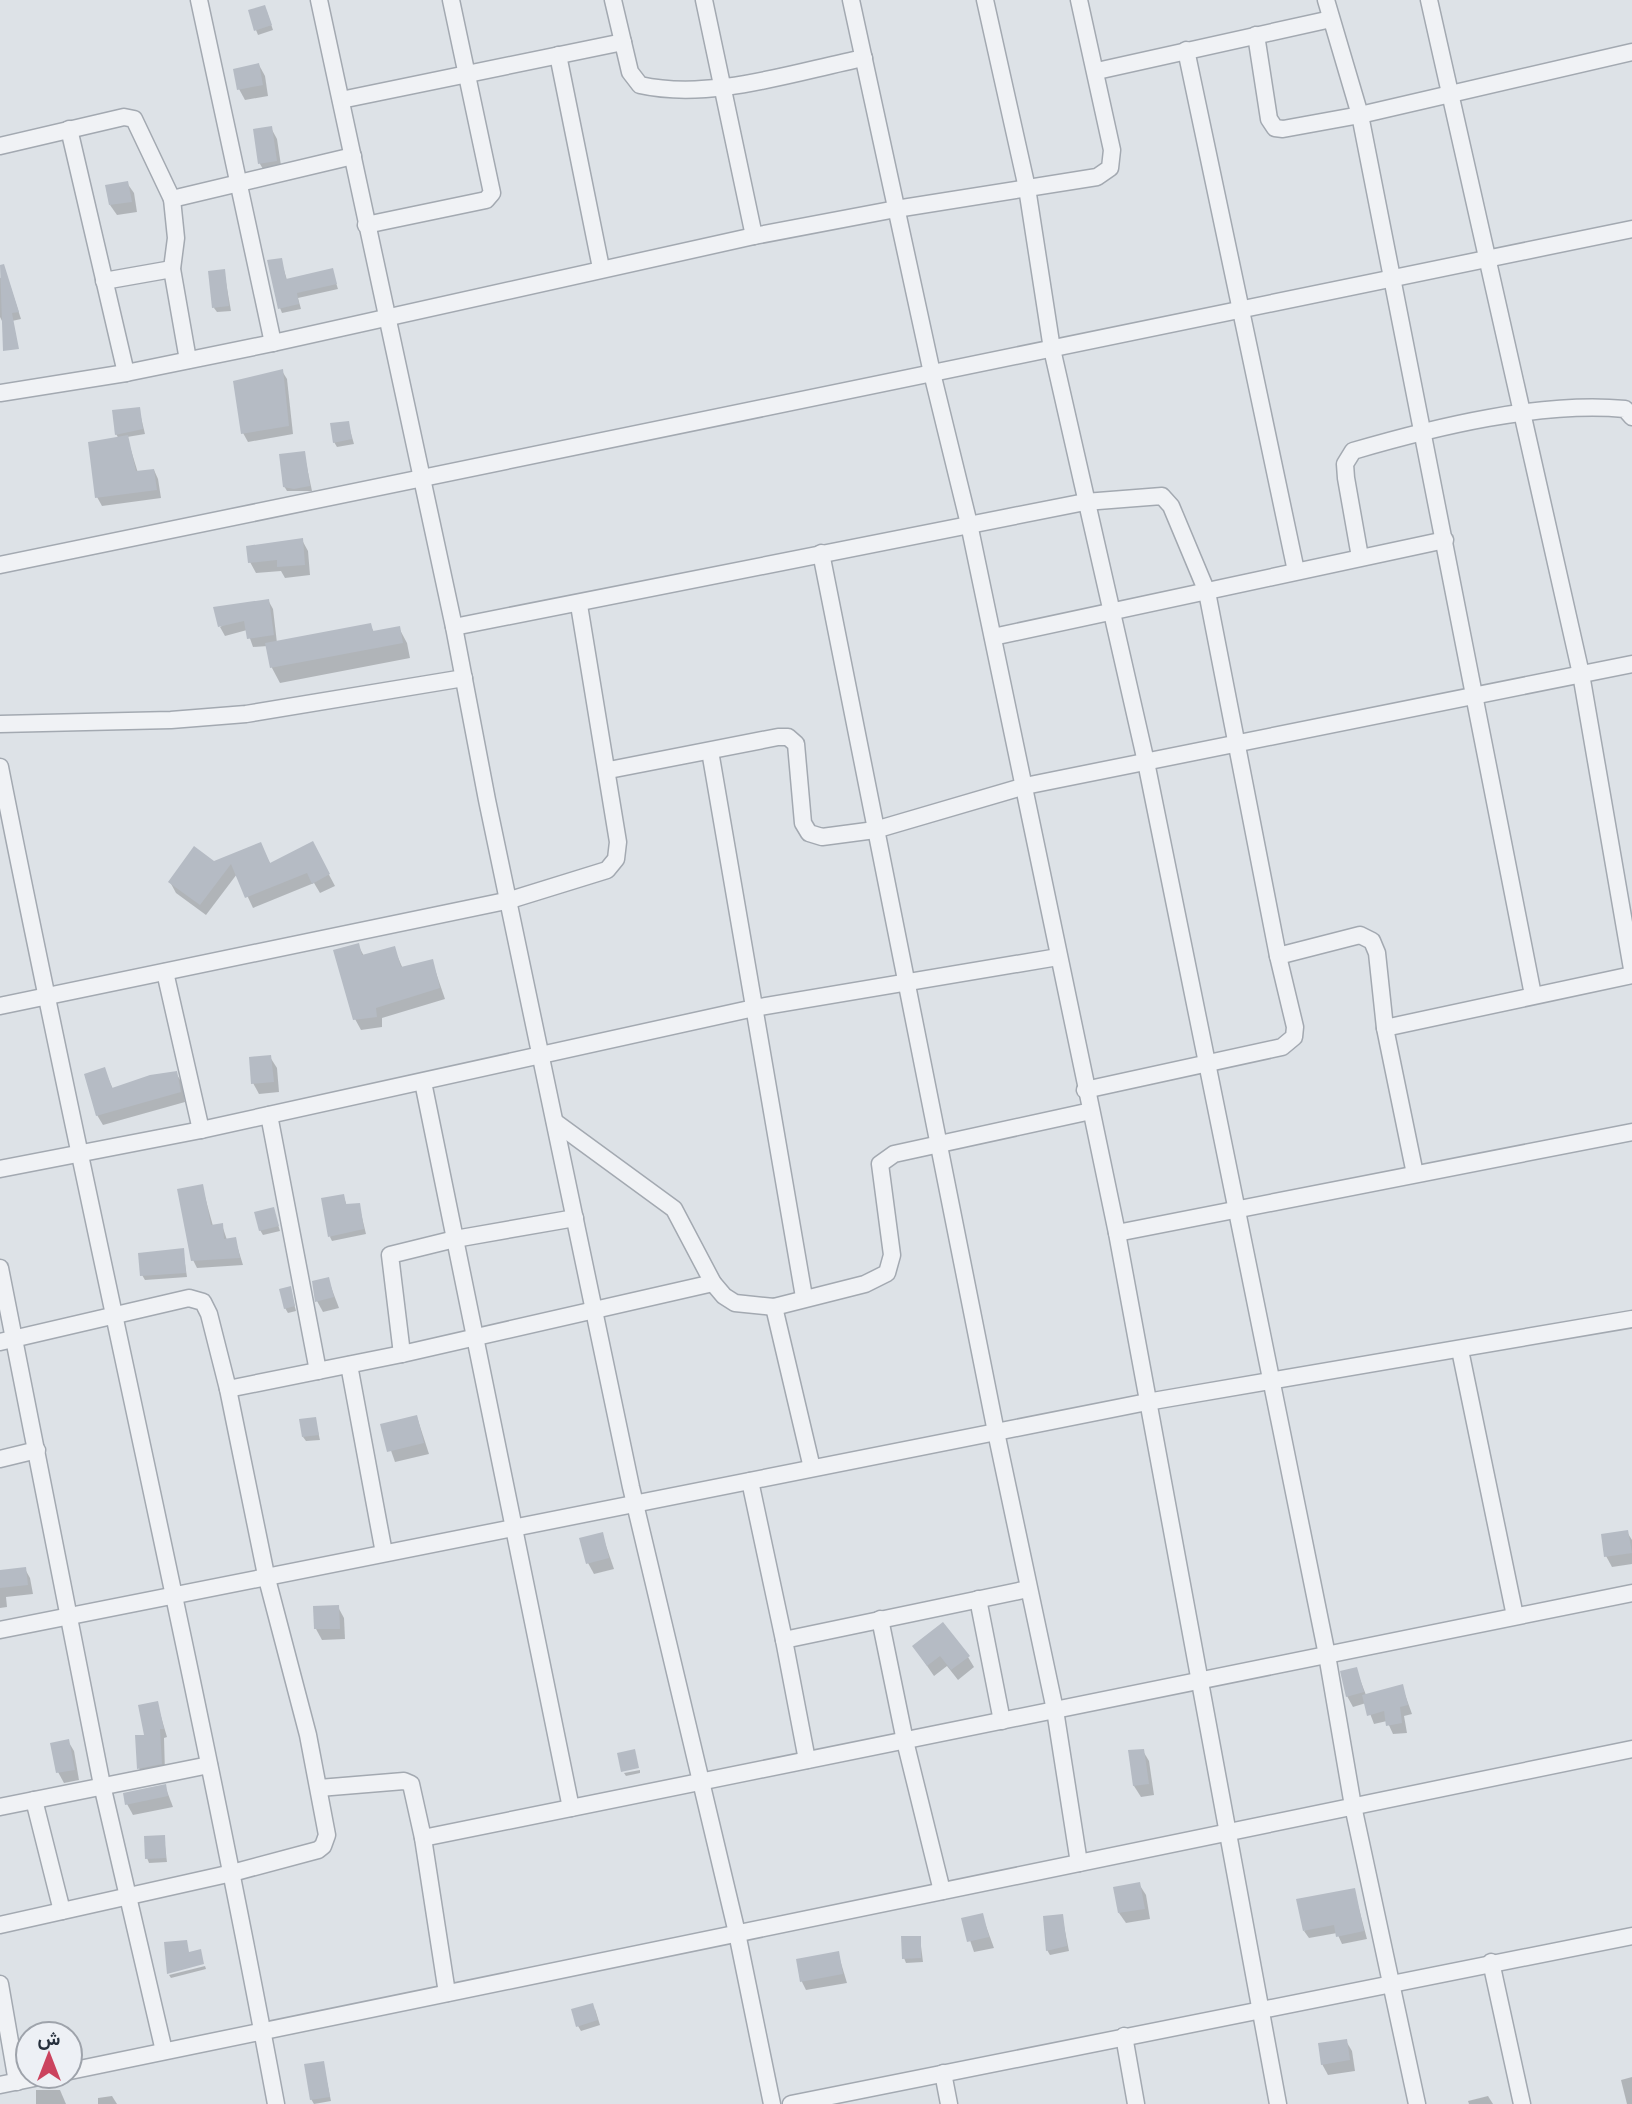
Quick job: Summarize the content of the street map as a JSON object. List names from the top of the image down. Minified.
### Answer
{"north":"top"}
